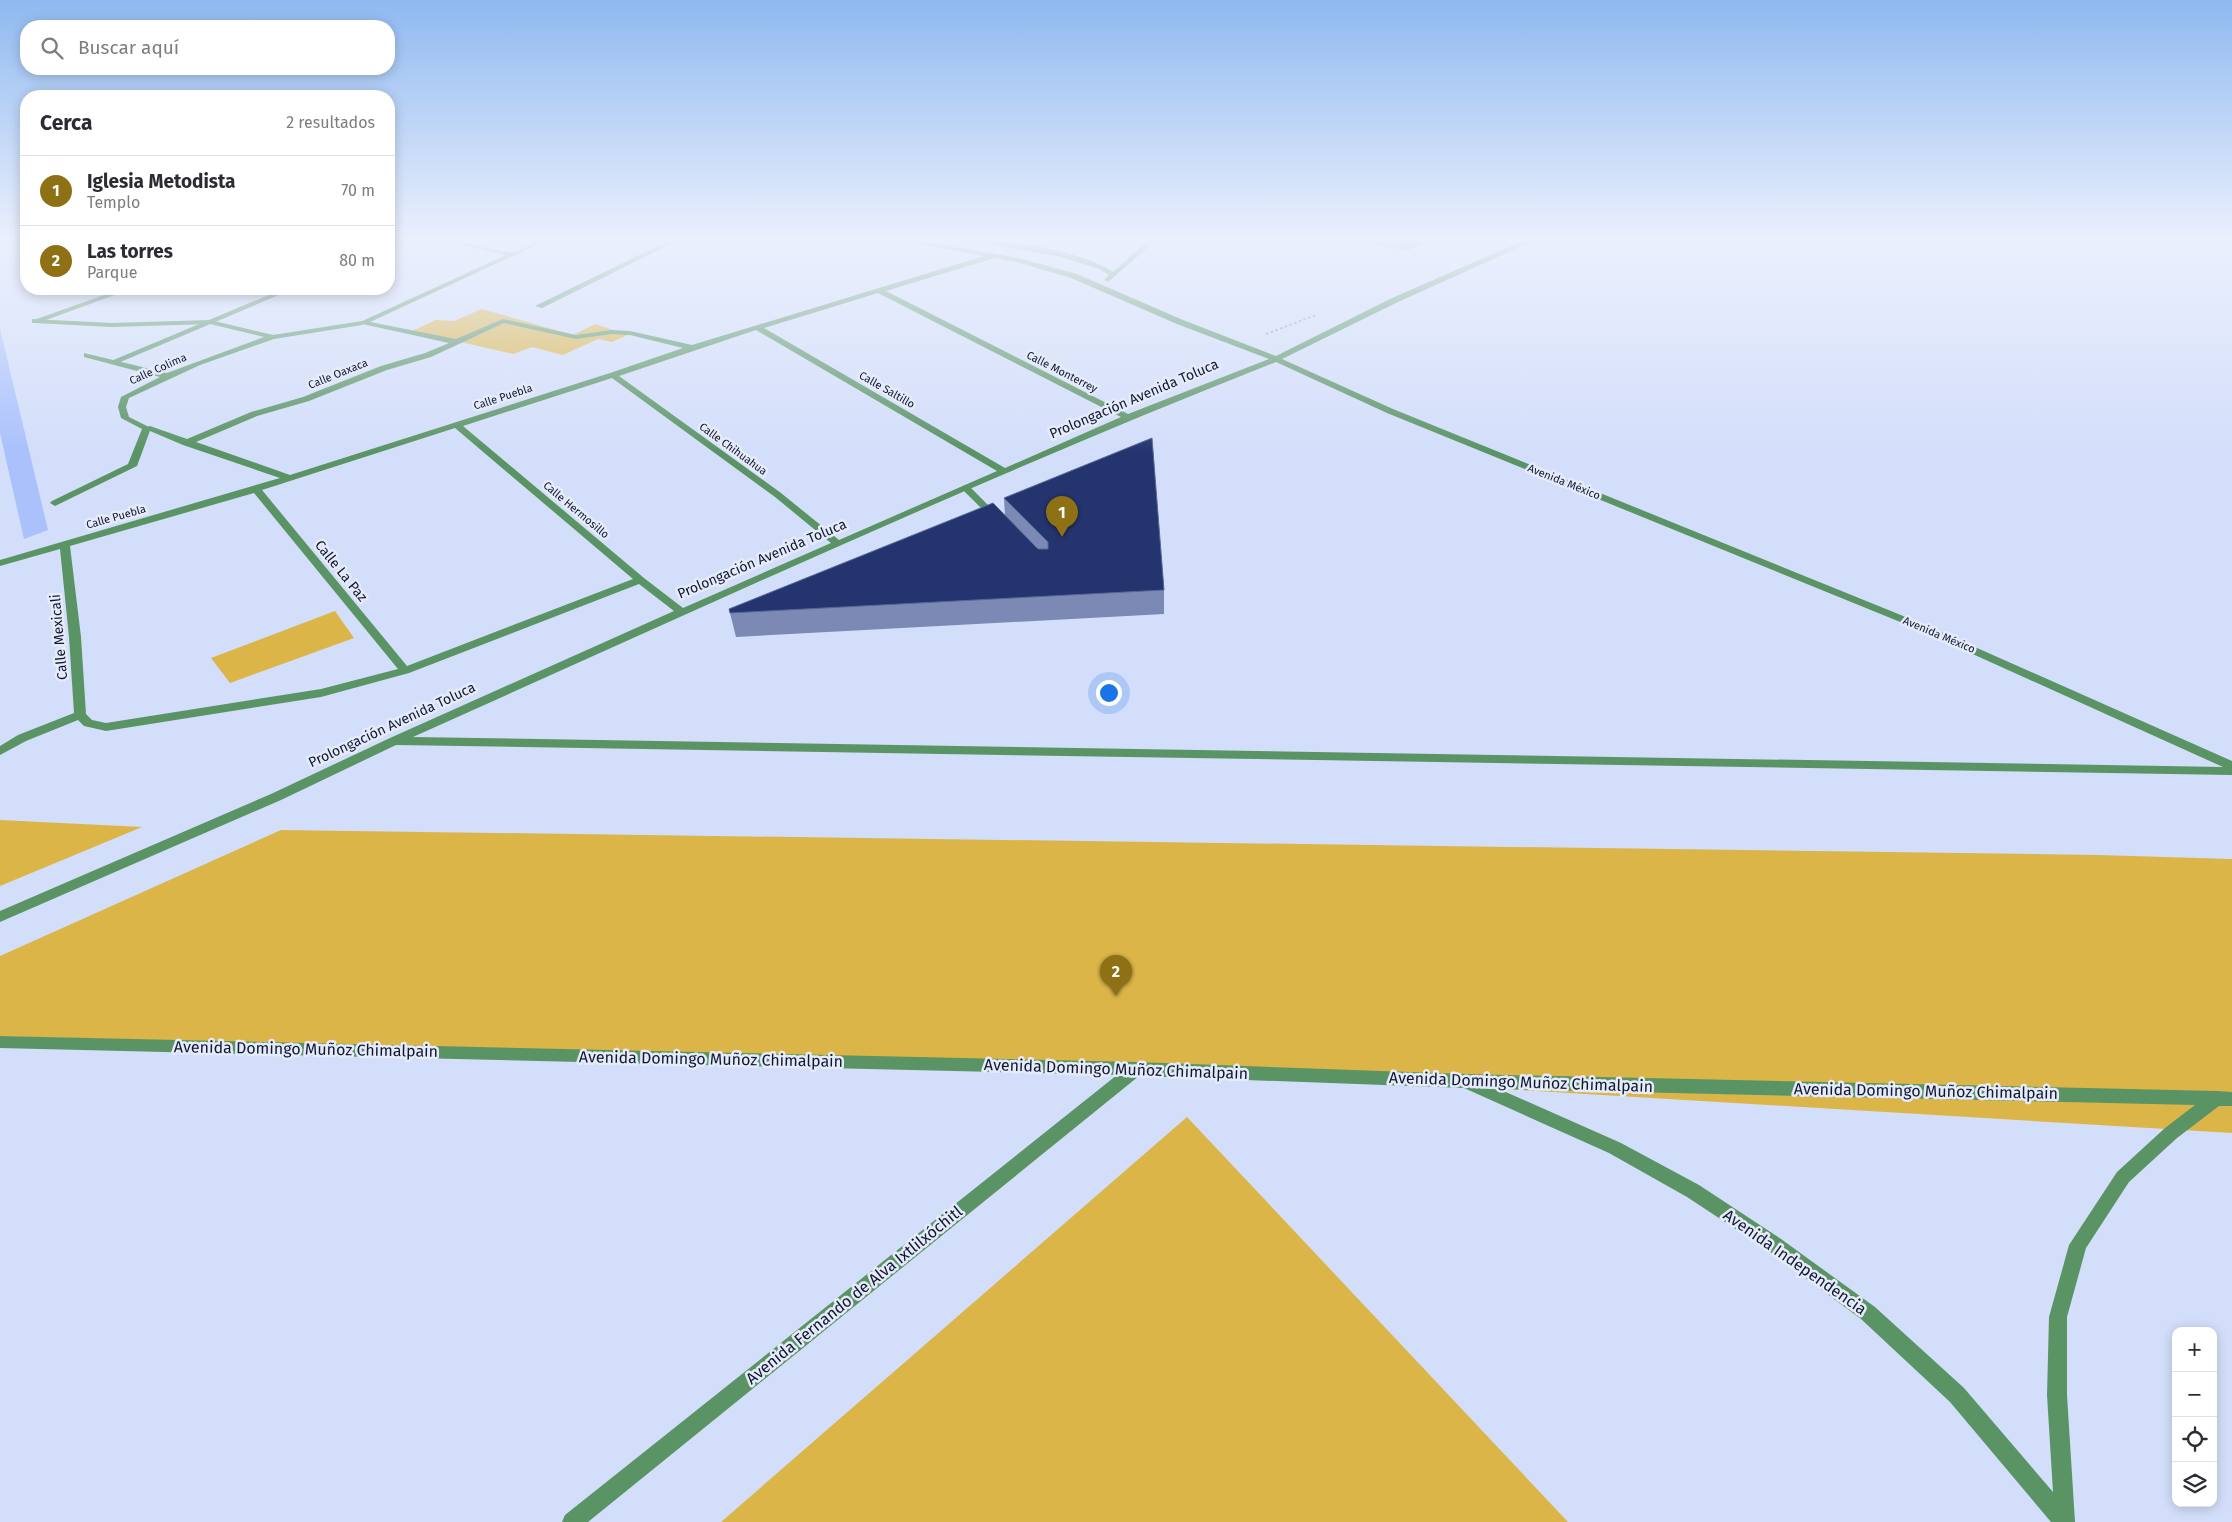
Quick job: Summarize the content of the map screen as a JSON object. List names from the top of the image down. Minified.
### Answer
{"streets":{"street":["Calle Colima","Calle Monterrey","Calle Oaxaca","Calle Saltillo","Calle Puebla","Prolongación Avenida Toluca","Calle Chihuahua","Avenida México","Calle Hermosillo","Calle La Paz","Calle Mexicali","Avenida Domingo Muñoz Chimalpain","Avenida Independencia","Avenida Fernando de Alva Ixtlilxóchitl"]},"crossings":[["Calle Monterrey","Prolongación Avenida Toluca"],["Calle Oaxaca","Calle Puebla"],["Calle Saltillo","Calle Puebla"],["Calle Saltillo","Prolongación Avenida Toluca"],["Calle Puebla","Calle Chihuahua"],["Calle Puebla","Calle Hermosillo"],["Calle Puebla","Calle La Paz"],["Calle Puebla","Calle Mexicali"],["Prolongación Avenida Toluca","Calle Chihuahua"],["Prolongación Avenida Toluca","Avenida México"],["Prolongación Avenida Toluca","Calle Hermosillo"],["Avenida Domingo Muñoz Chimalpain","Avenida Independencia"],["Avenida Domingo Muñoz Chimalpain","Avenida Fernando de Alva Ixtlilxóchitl"]],"page":{"search":"Buscar aquí","heading":["Cerca","2 resultados"],"list":[{"mark":"1","name":"Iglesia Metodista","note":"Templo","value":"70 m"},{"mark":"2","name":"Las torres","note":"Parque","value":"80 m"}],"pins":["1","2"],"map_buttons":["+","−"]}}
